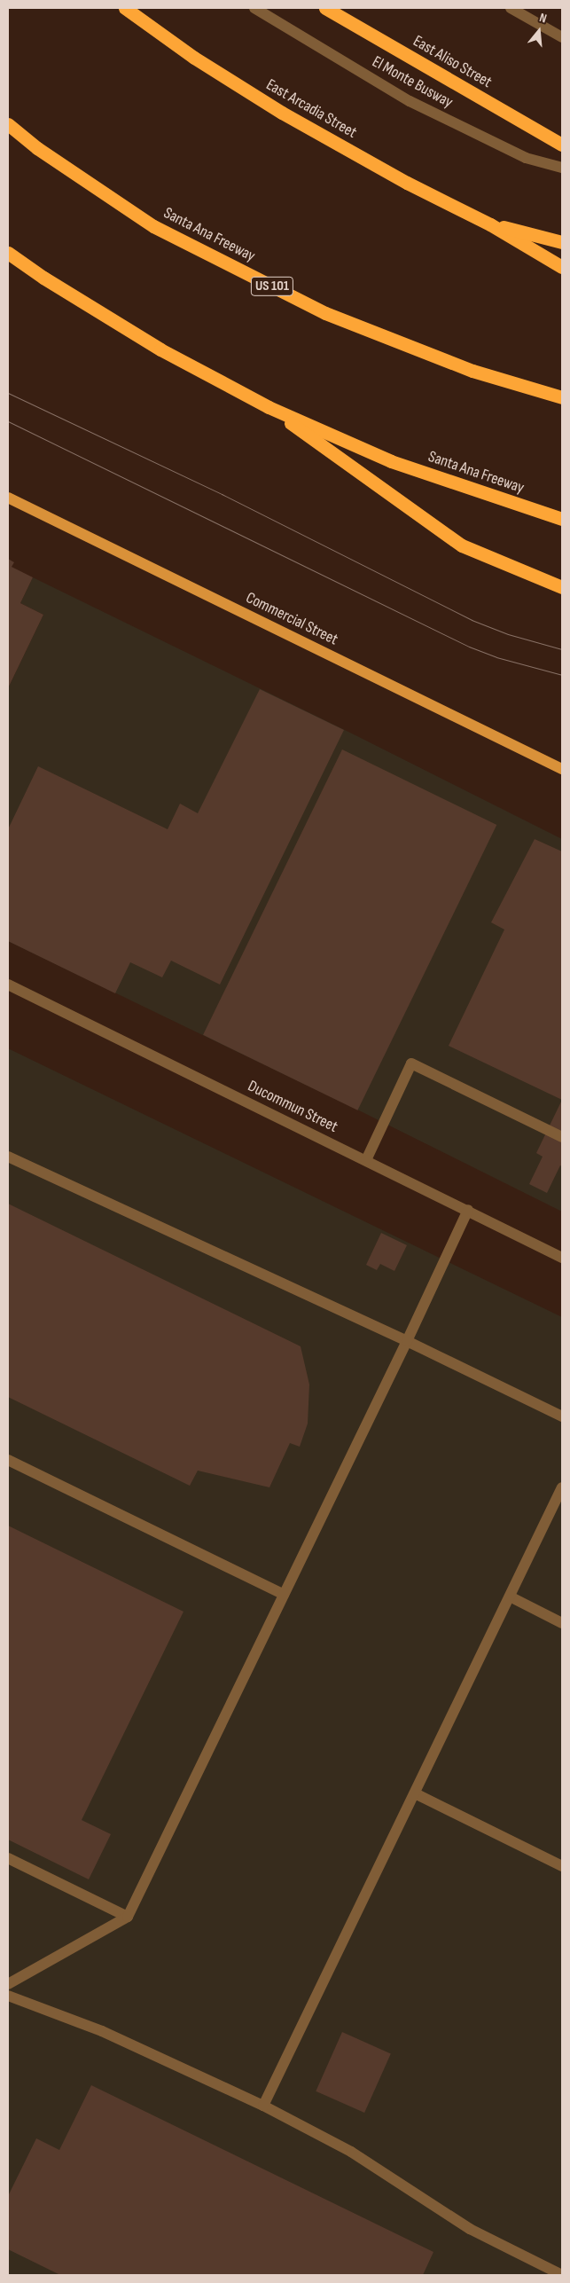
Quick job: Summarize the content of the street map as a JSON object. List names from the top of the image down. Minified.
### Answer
{"streets":{"highway":["East Aliso Street","East Arcadia Street","Santa Ana Freeway","US 101"],"main road":["Commercial Street"],"street":["El Monte Busway","Ducommun Street"]},"north":"top"}
